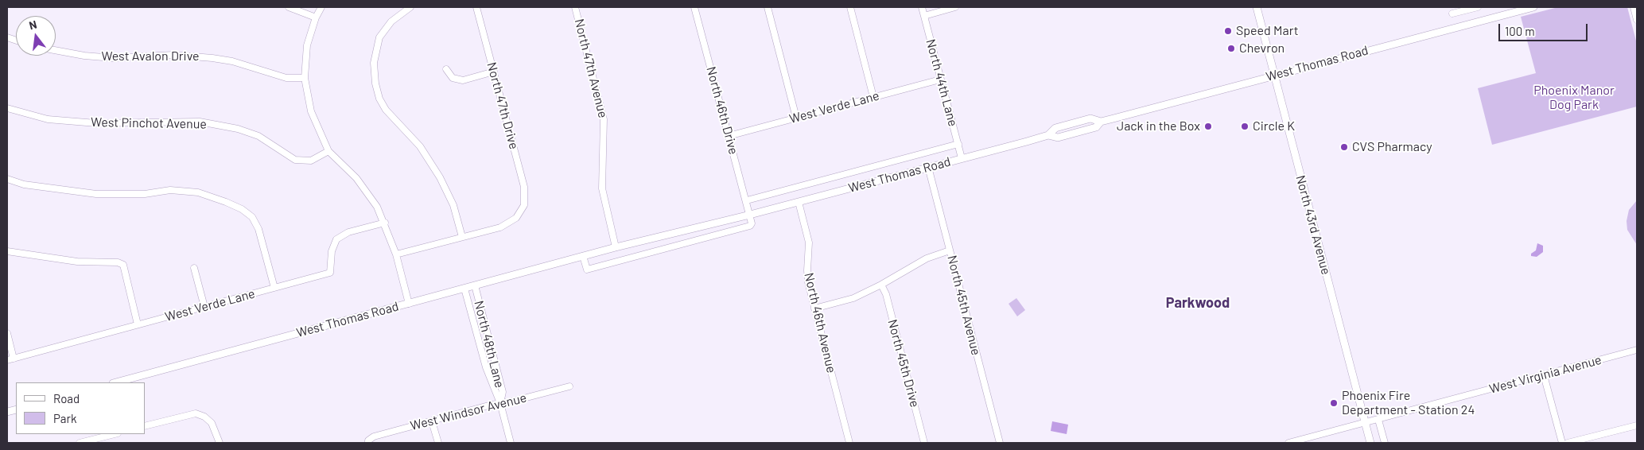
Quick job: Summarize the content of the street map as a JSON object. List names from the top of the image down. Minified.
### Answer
{"streets":{"main road":["West Thomas Road","North 43rd Avenue"],"street":["West Avalon Drive","North 47th Avenue","North 44th Lane","North 47th Drive","West Verde Lane","North 46th Drive","West Pinchot Avenue","North 45th Avenue","North 46th Avenue","North 48th Lane","North 45th Drive","West Virginia Avenue","West Windsor Avenue"]},"crossings":[["West Thomas Road","North 47th Avenue"],["West Thomas Road","North 44th Lane"],["West Thomas Road","North 46th Drive"],["West Thomas Road","North 43rd Avenue"],["West Thomas Road","North 45th Avenue"],["West Thomas Road","North 46th Avenue"],["West Thomas Road","North 48th Lane"],["North 44th Lane","West Verde Lane"],["West Verde Lane","North 46th Drive"],["North 43rd Avenue","West Virginia Avenue"],["North 48th Lane","West Windsor Avenue"]],"districts":["Parkwood"],"parks":["Phoenix Manor Dog Park"],"places":["Speed Mart","Chevron","Jack in the Box","Circle K","CVS Pharmacy","Phoenix Fire Department - Station 24"],"legend":["Road","Park"],"scale_bar":"100 m","north":"top"}
